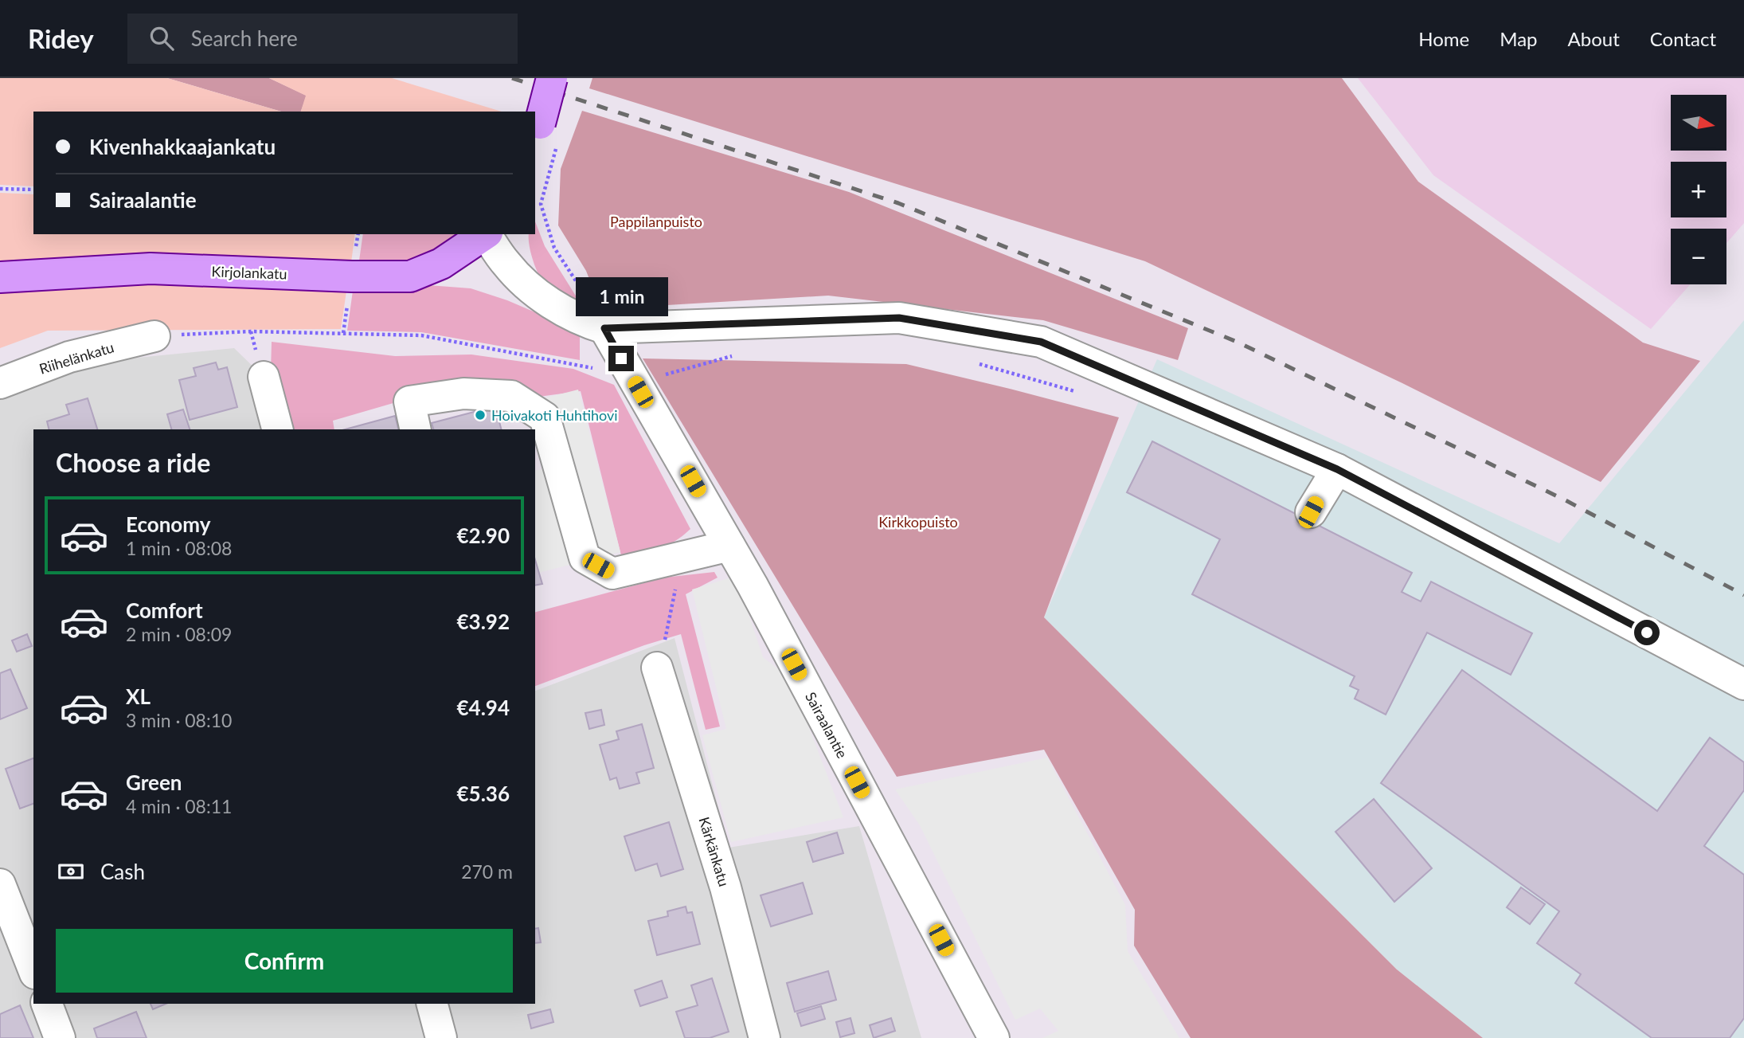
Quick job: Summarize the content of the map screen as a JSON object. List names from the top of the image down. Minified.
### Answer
{"streets":{"main road":["Kirjolankatu"],"street":["Riihelänkatu","Sairaalantie","Kärkänkatu"]},"parks":["Pappilanpuisto","Kirkkopuisto"],"places":["Hoivakoti Huhtihovi"],"north":"right","page":{"header":"Ridey","search":"Search here","nav":["Home","Map","About","Contact"],"map_buttons":["+","−"],"banner":["Kivenhakkaajankatu","Sairaalantie"],"bubble":"1 min","heading":"Choose a ride","list":[{"name":"Economy","note":"1 min · 08:08","value":"€2.90"},{"name":"Comfort","note":"2 min · 08:09","value":"€3.92"},{"name":"XL","note":"3 min · 08:10","value":"€4.94"},{"name":"Green","note":"4 min · 08:11","value":"€5.36"}],"pay":["Cash","270 m"],"buttons":"Confirm"}}
